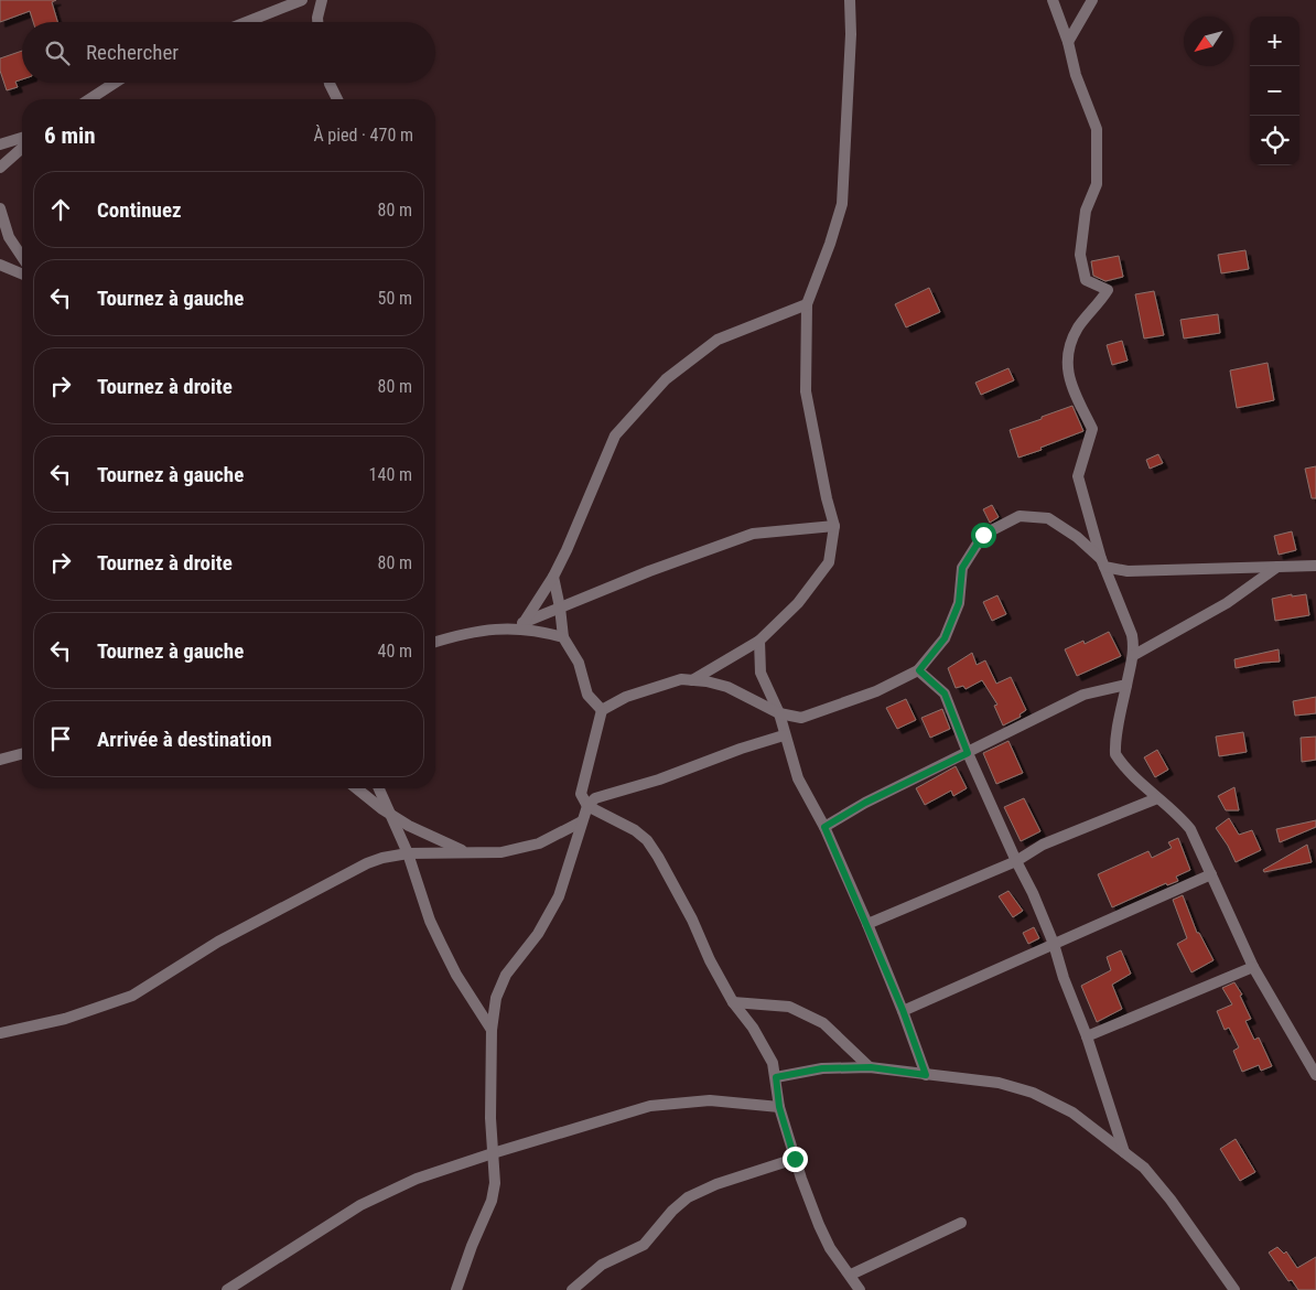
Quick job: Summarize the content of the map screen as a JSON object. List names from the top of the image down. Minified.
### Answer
{"north":"bottom left","page":{"map_buttons":["+","−"],"search":"Rechercher","heading":["6 min","À pied · 470 m"],"list":[["Continuez","80 m"],["Tournez à gauche","50 m"],["Tournez à droite","80 m"],["Tournez à gauche","140 m"],["Tournez à droite","80 m"],["Tournez à gauche","40 m"],"Arrivée à destination"]}}
